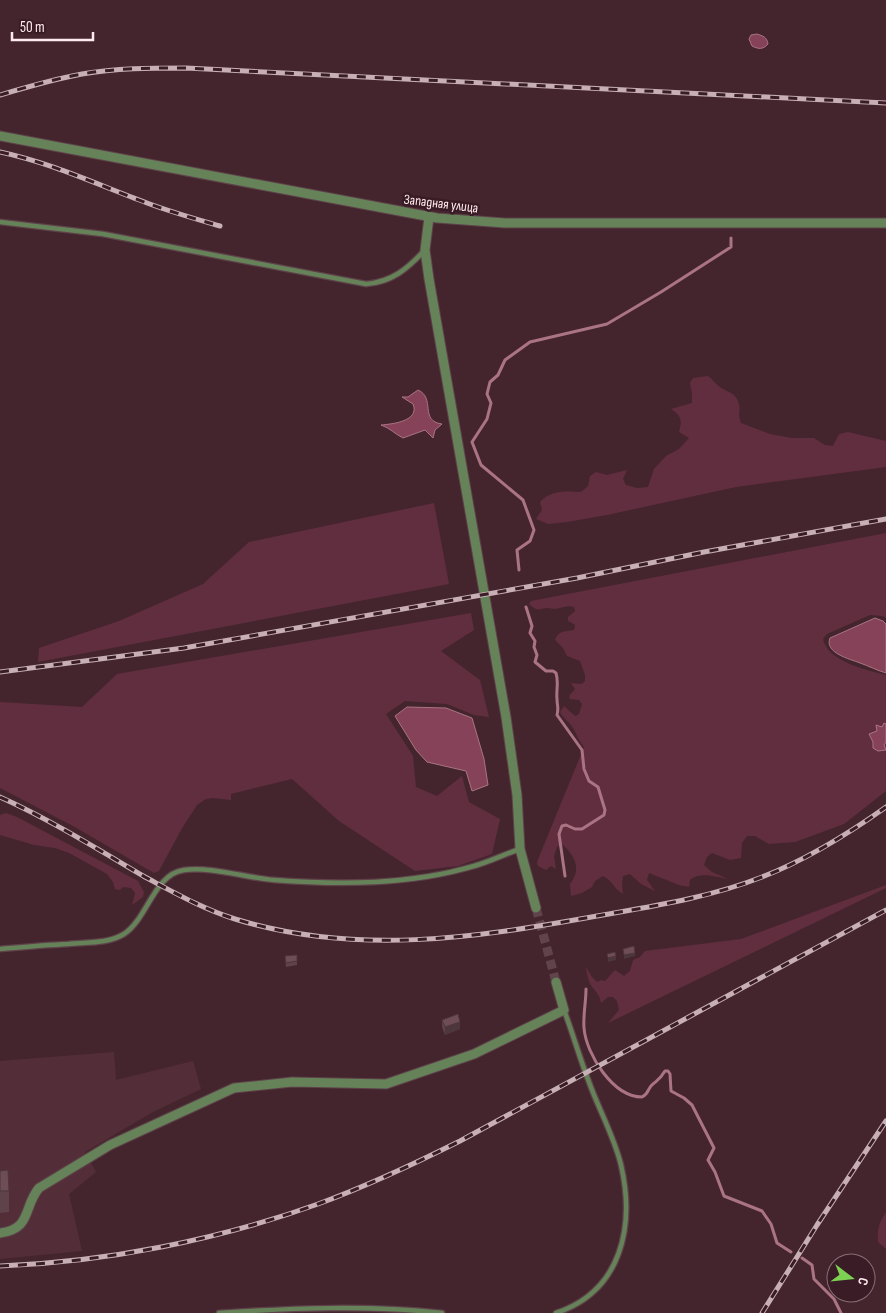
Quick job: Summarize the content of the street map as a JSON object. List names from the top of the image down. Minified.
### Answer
{"streets":{"street":["Западная улица"]},"scale_bar":"50 m","north":"right"}
